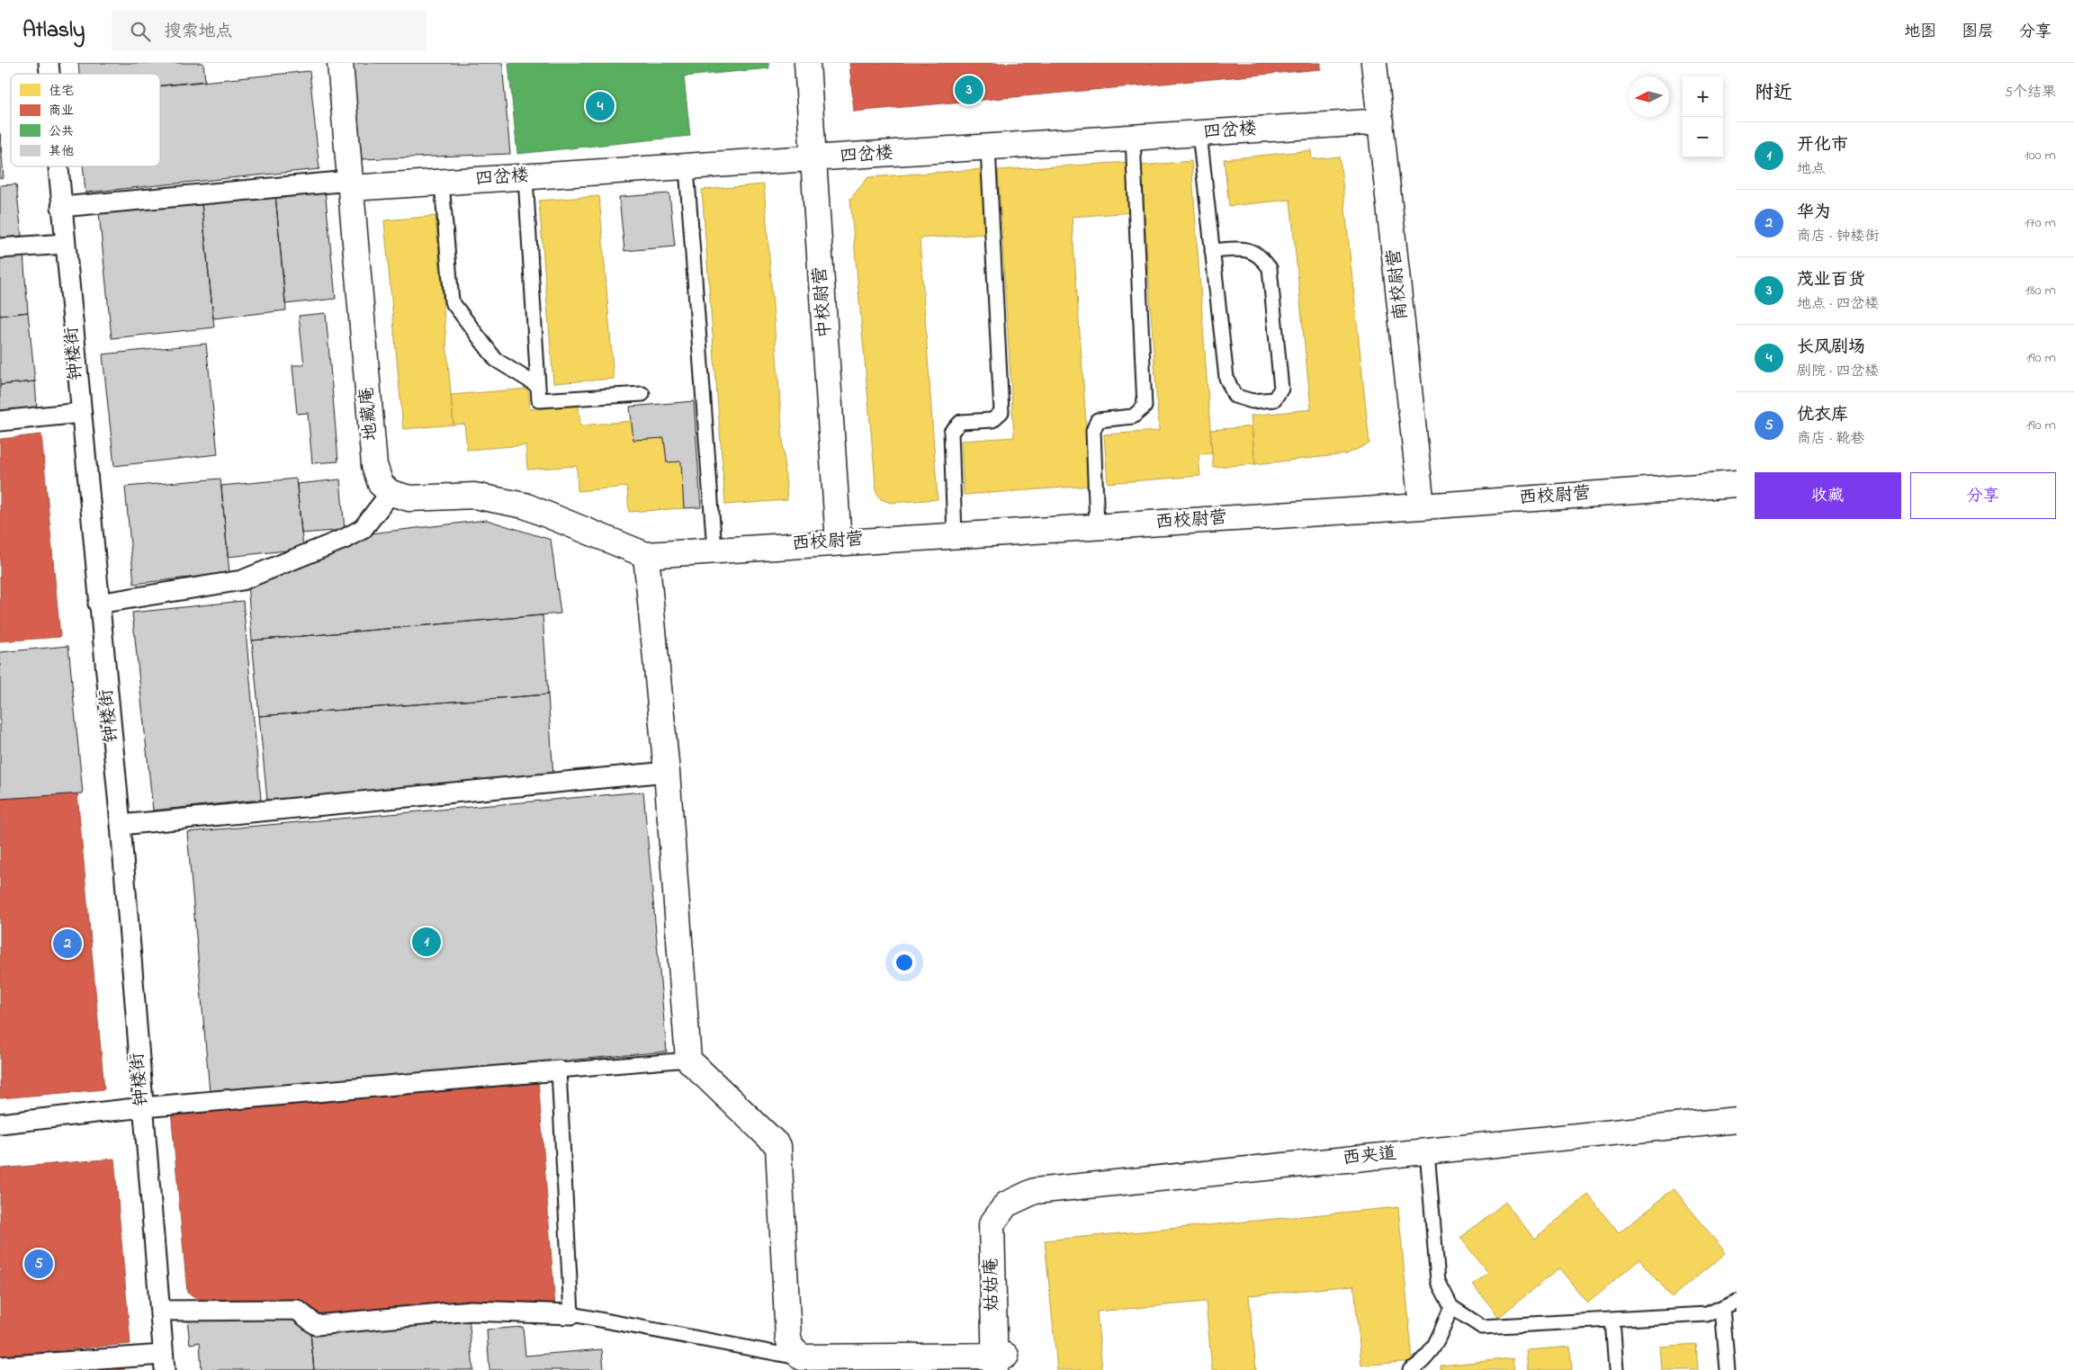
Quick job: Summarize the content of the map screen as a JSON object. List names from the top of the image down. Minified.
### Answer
{"streets":{"street":["四岔楼","南校尉营","中校尉营","钟楼街","地藏庵","西校尉营","西夹道","姑姑庵"]},"crossings":[["四岔楼","南校尉营"],["四岔楼","中校尉营"],["四岔楼","地藏庵"],["南校尉营","西校尉营"],["中校尉营","西校尉营"],["西夹道","姑姑庵"]],"legend":["住宅","商业","公共","其他"],"north":"left","page":{"header":"Atlasly","search":"搜索地点","nav":["地图","图层","分享"],"heading":["附近","5个结果"],"pins":["3","4","1","2","5"],"map_buttons":["+","−"],"list":[{"mark":"1","name":"开化市","note":"地点","value":"100 m"},{"mark":"2","name":"华为","note":"商店 · 钟楼街","value":"170 m"},{"mark":"3","name":"茂业百货","note":"地点 · 四岔楼","value":"180 m"},{"mark":"4","name":"长风剧场","note":"剧院 · 四岔楼","value":"190 m"},{"mark":"5","name":"优衣库","note":"商店 · 靴巷","value":"190 m"}],"buttons":["收藏","分享"]}}
